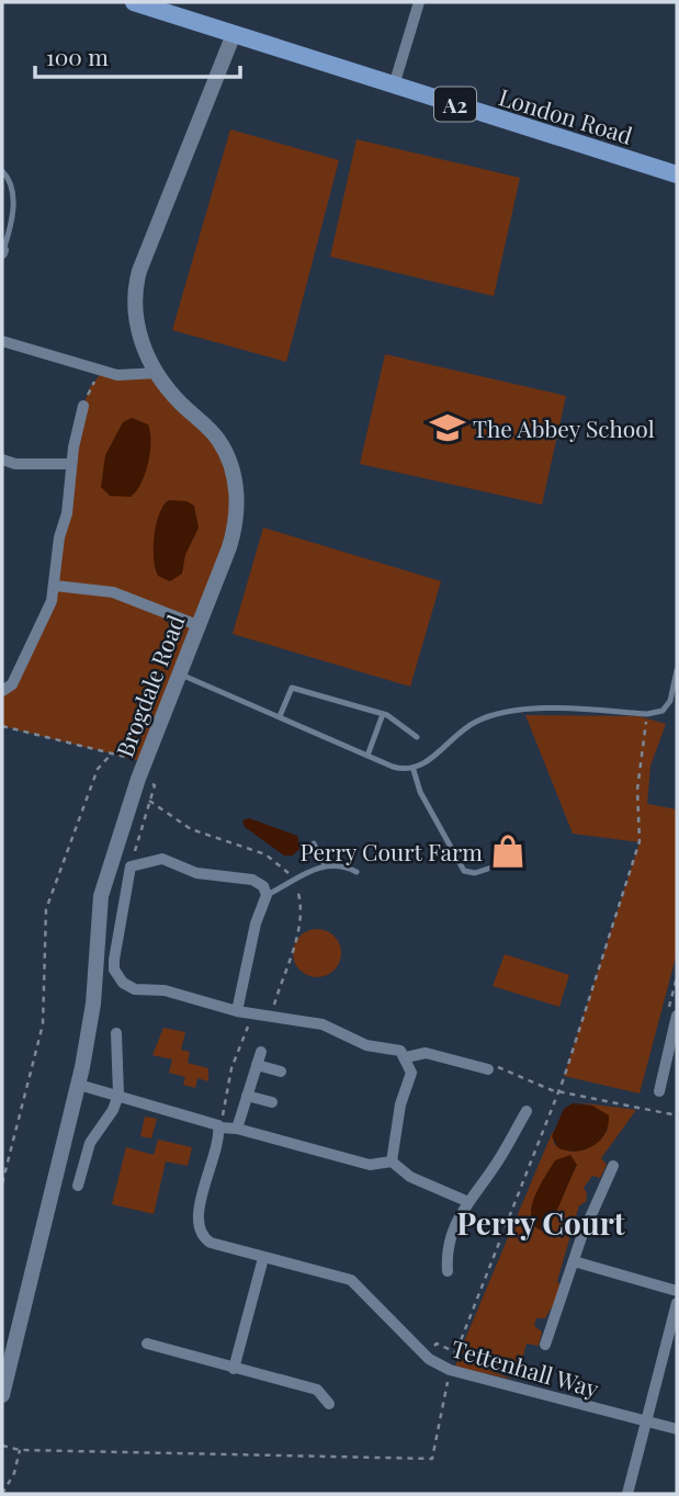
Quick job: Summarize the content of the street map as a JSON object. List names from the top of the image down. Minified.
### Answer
{"streets":{"main road":["A2","London Road"],"street":["Brogdale Road","Tettenhall Way"]},"crossings":[["London Road","Brogdale Road"]],"districts":["Perry Court"],"places":{"school or university":["The Abbey School"],"shop":["Perry Court Farm"]},"scale_bar":"100 m"}
